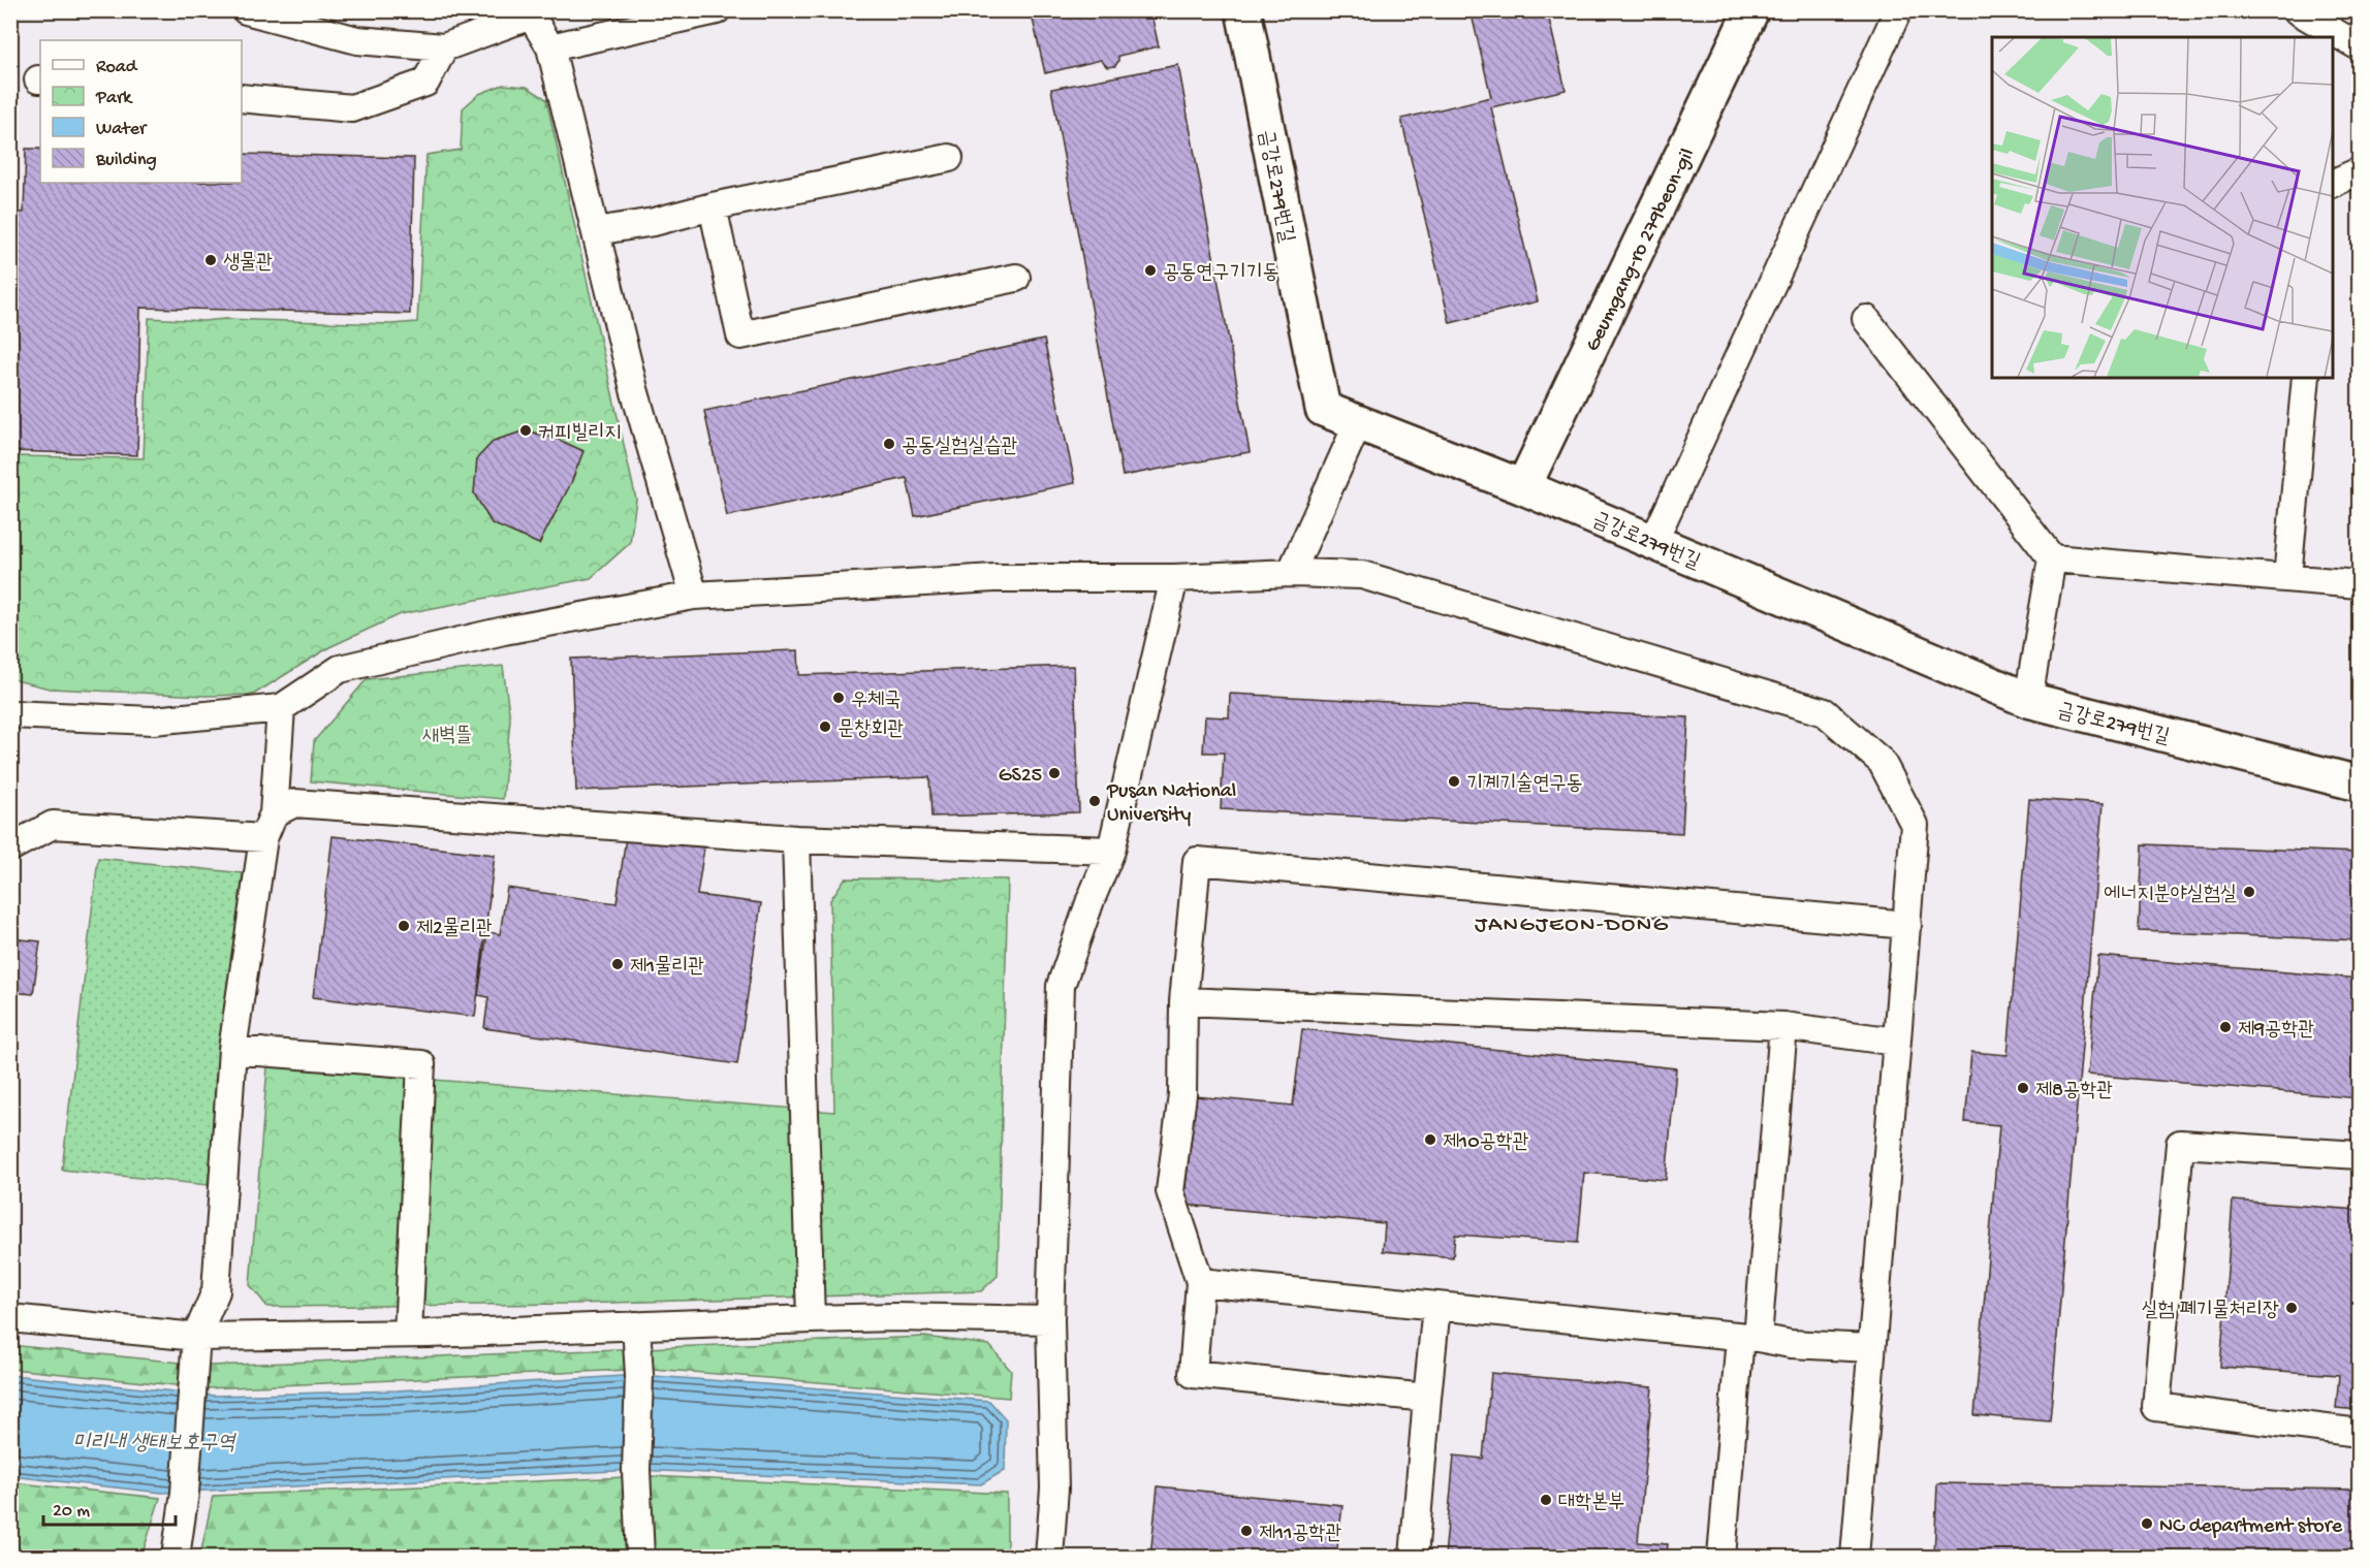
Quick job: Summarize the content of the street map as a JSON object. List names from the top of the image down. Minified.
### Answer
{"streets":{"street":["금강로279번길","Geumgang-ro 279beon-gil"]},"crossings":[["금강로279번길","Geumgang-ro 279beon-gil"]],"districts":["JANGJEON-DONG"],"water":["미리내 생태보호구역"],"parks":["새벽뜰"],"places":["생물관","공동연구기기동","커피빌리지","공동실험실습관","우체국","문창회관","GS25","기계기술연구동","Pusan National University","에너지분야실험실","제2물리관","제1물리관","제9공학관","제8공학관","제10공학관","실험 폐기물처리장","대학본부","NC department store","제11공학관"],"legend":["Road","Park","Water","Building"],"scale_bar":"20 m"}
